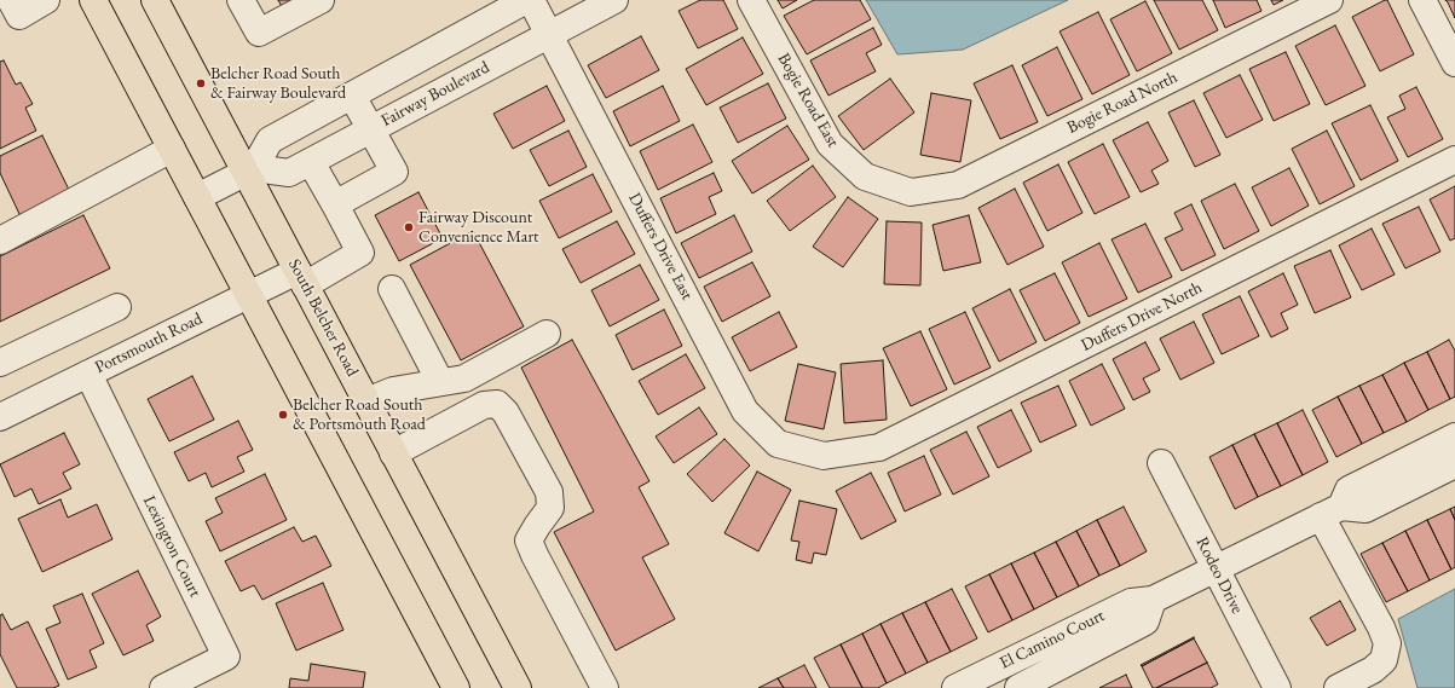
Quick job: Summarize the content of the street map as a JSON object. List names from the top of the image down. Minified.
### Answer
{"streets":{"main road":["South Belcher Road"],"street":["Fairway Boulevard","Bogie Road East","Bogie Road North","Duffers Drive East","Duffers Drive North","Portsmouth Road","Lexington Court","Rodeo Drive","El Camino Court"]},"crossings":[["Fairway Boulevard","Duffers Drive East"],["Fairway Boulevard","South Belcher Road"],["Bogie Road East","Bogie Road North"],["Duffers Drive East","Duffers Drive North"],["South Belcher Road","Portsmouth Road"],["Portsmouth Road","Lexington Court"],["Rodeo Drive","El Camino Court"]],"places":["Belcher Road South & Fairway Boulevard","Fairway Discount Convenience Mart","Belcher Road South & Portsmouth Road"]}
